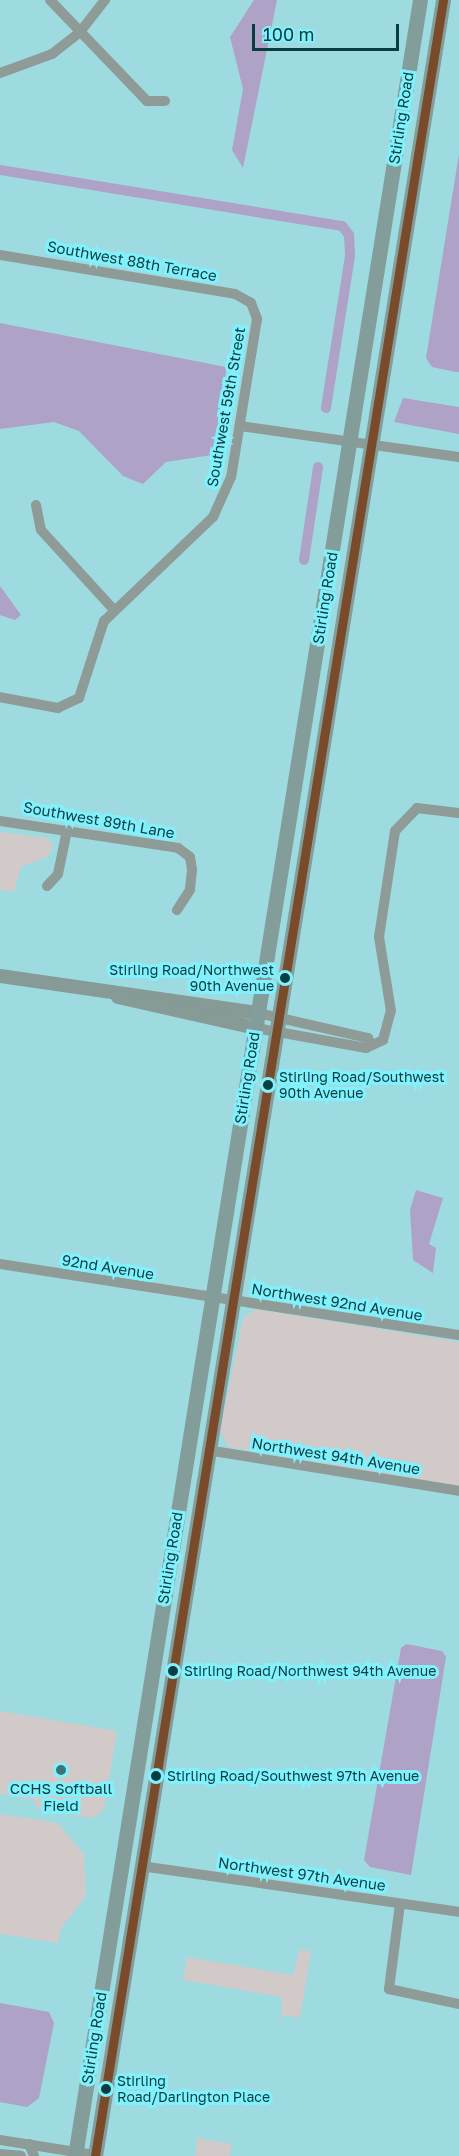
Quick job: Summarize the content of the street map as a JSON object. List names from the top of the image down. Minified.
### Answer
{"streets":{"main road":["Stirling Road"],"street":["Southwest 88th Terrace","Southwest 59th Street","Southwest 89th Lane","92nd Avenue","Northwest 92nd Avenue","Northwest 94th Avenue","Northwest 97th Avenue"]},"crossings":[["Stirling Road","92nd Avenue"],["Stirling Road","Northwest 92nd Avenue"],["Stirling Road","Northwest 94th Avenue"],["Stirling Road","Northwest 97th Avenue"],["Southwest 88th Terrace","Southwest 59th Street"],["92nd Avenue","Northwest 92nd Avenue"]],"places":["Stirling Road/Northwest 90th Avenue","Stirling Road/Southwest 90th Avenue","Stirling Road/Northwest 94th Avenue","CCHS Softball Field","Stirling Road/Southwest 97th Avenue","Stirling Road/Darlington Place"],"scale_bar":"100 m"}
